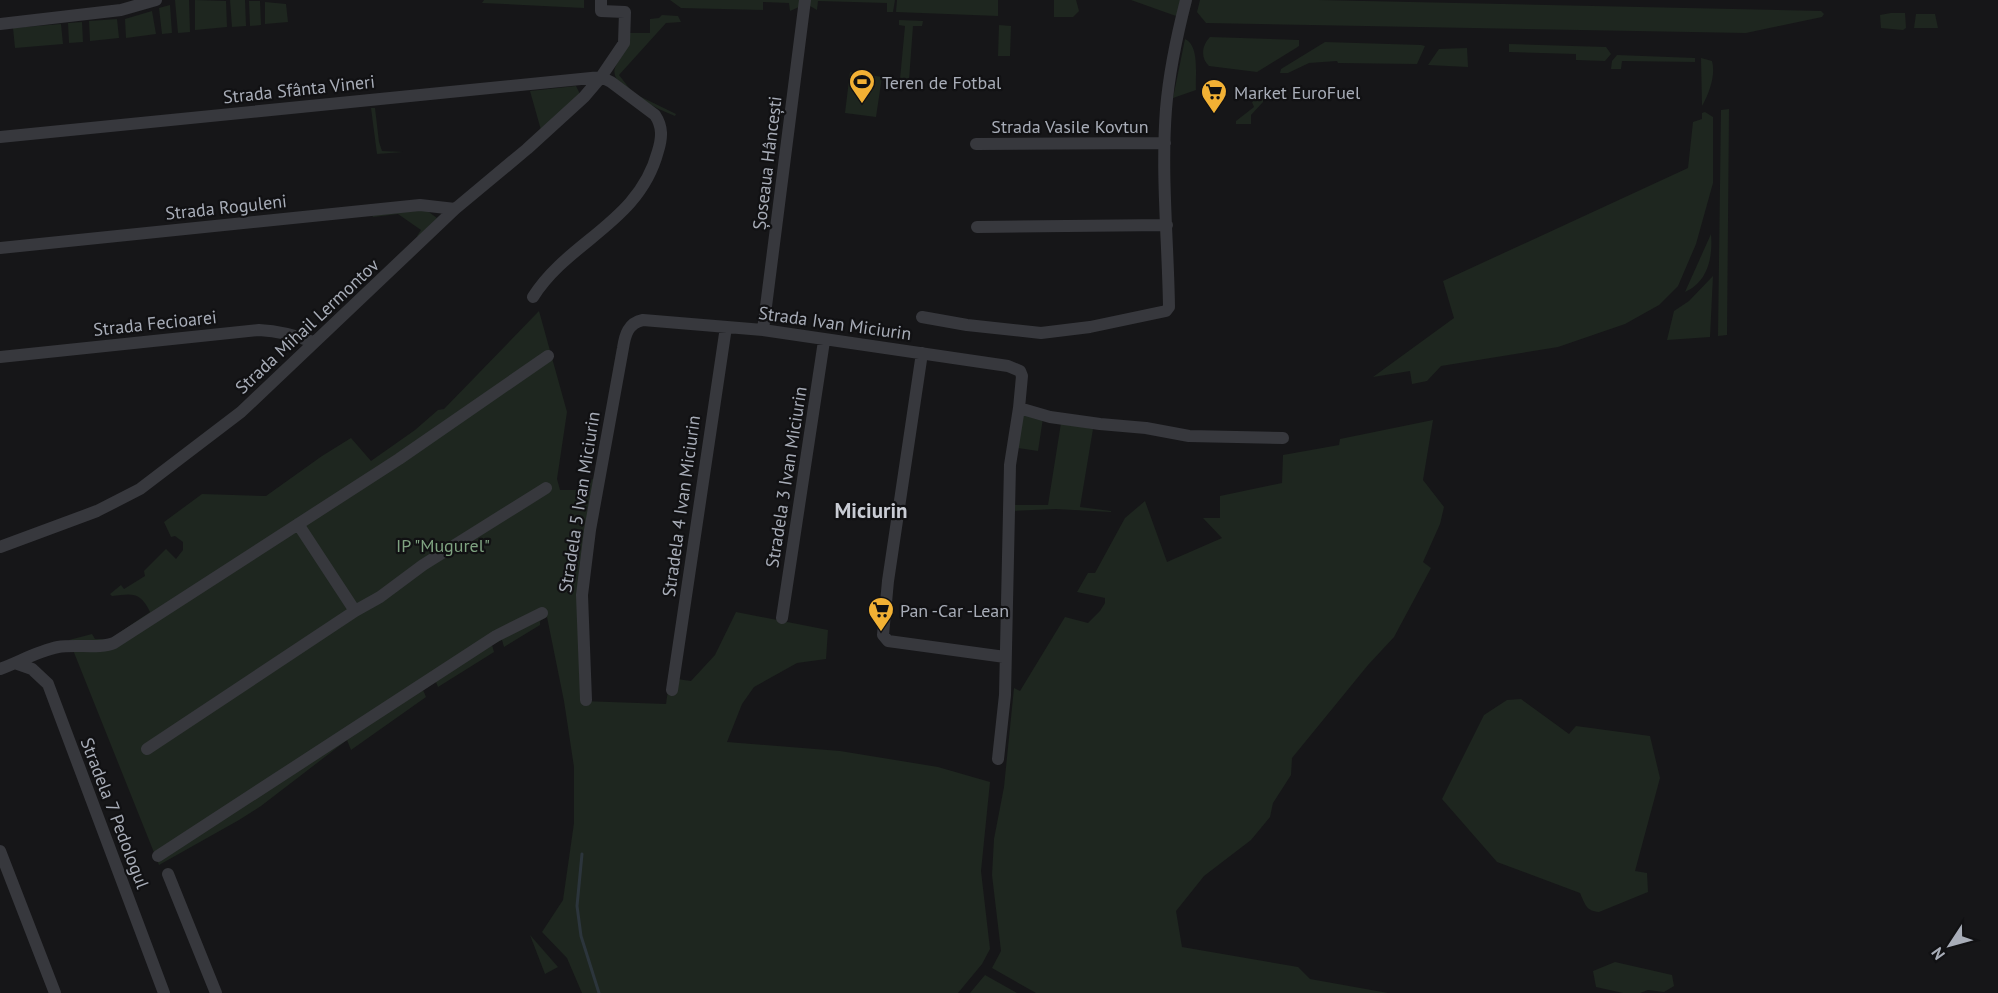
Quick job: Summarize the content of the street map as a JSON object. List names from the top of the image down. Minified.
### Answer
{"streets":{"street":["Strada Sfânta Vineri","Strada Vasile Kovtun","Șoseaua Hâncești","Strada Roguleni","Strada Fecioarei","Strada Ivan Miciurin","Strada Mihail Lermontov","Stradela 3 Ivan Miciurin","Stradela 5 Ivan Miciurin","Stradela 4 Ivan Miciurin","Stradela 7 Pedologul"]},"crossings":[["Strada Sfânta Vineri","Strada Mihail Lermontov"],["Șoseaua Hâncești","Strada Ivan Miciurin"],["Strada Roguleni","Strada Mihail Lermontov"],["Strada Fecioarei","Strada Mihail Lermontov"],["Strada Ivan Miciurin","Stradela 3 Ivan Miciurin"],["Strada Ivan Miciurin","Stradela 5 Ivan Miciurin"],["Strada Ivan Miciurin","Stradela 4 Ivan Miciurin"]],"districts":["Miciurin"],"parks":["IP \"Mugurel\""],"places":{"sports":["Teren de Fotbal"],"supermarket":["Market EuroFuel","Pan -Car -Lean"]},"north":"bottom left"}
